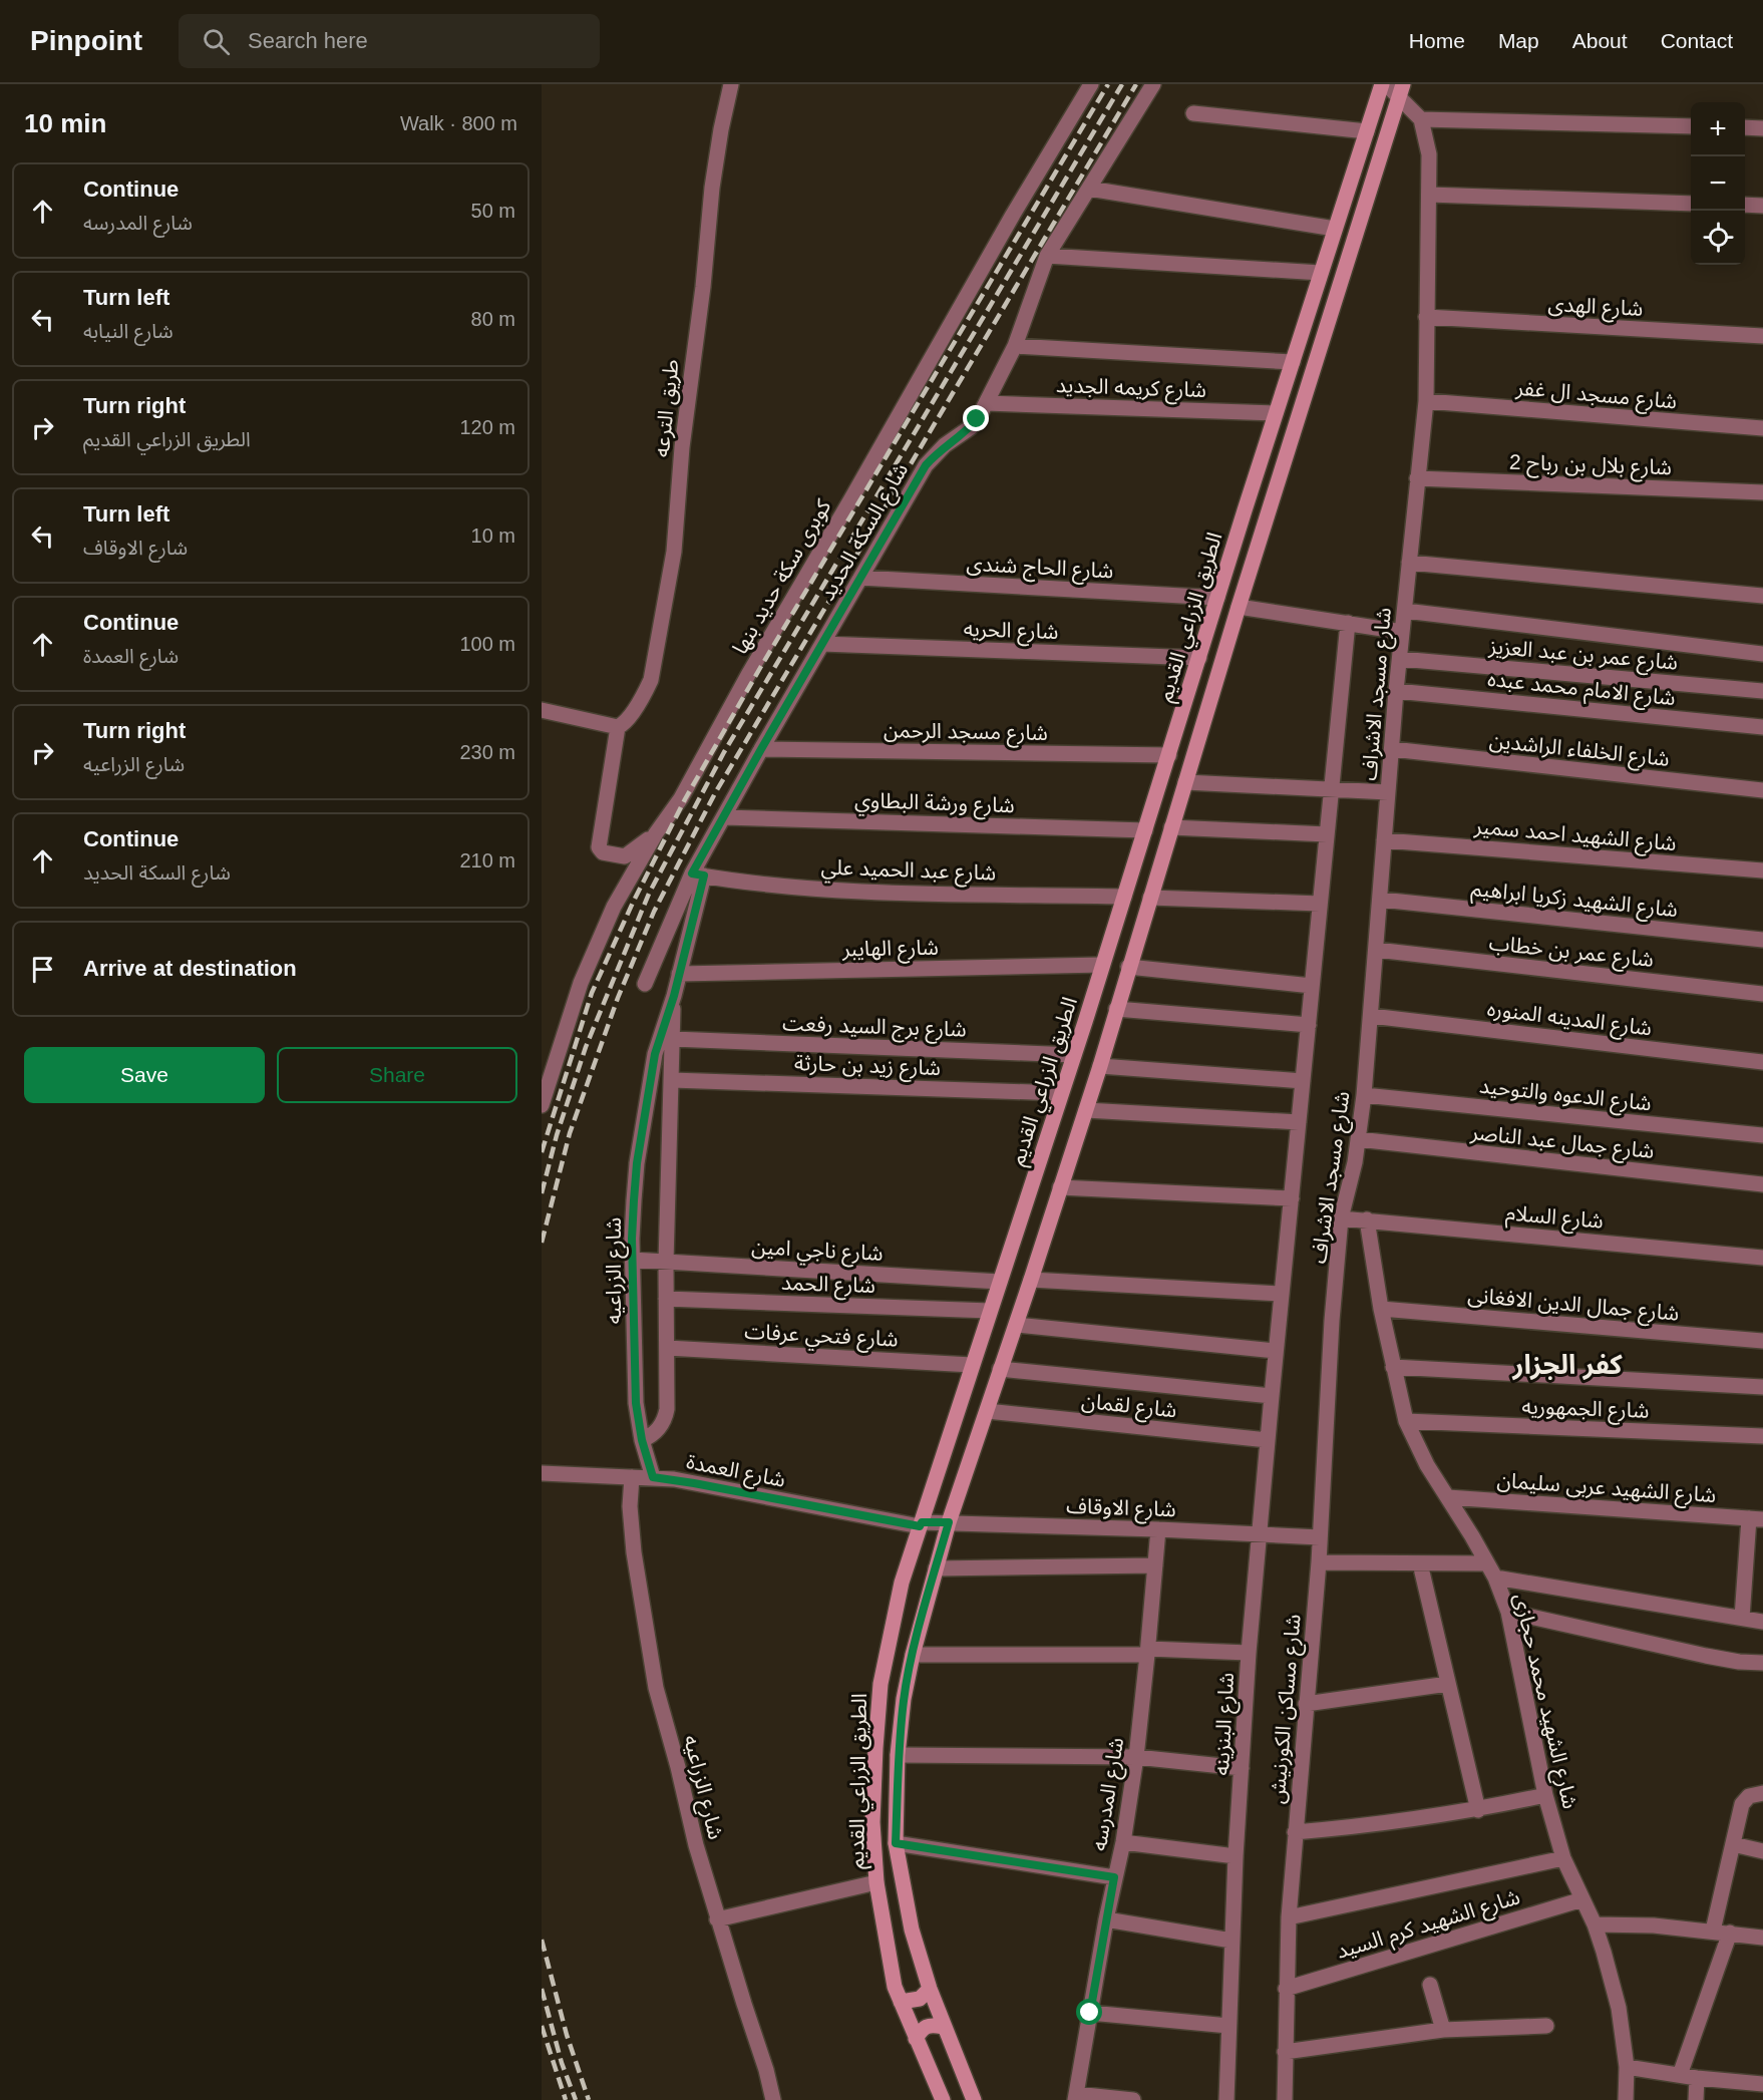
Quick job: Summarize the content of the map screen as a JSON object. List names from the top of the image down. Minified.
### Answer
{"streets":{"main road":["الطريق الزراعي القديم"],"street":["شارع الهدى","شارع كريمه الجديد","شارع مسجد ال غفر","طريق الترعه","شارع بلال بن رباح 2","شارع السكة الحديد","شارع الحاج شندى","كوبرى سكة حديد بنها","شارع الحريه","شارع عمر بن عبد العزيز","شارع الامام محمد عبده","شارع مسجد الاشراف","شارع مسجد الرحمن","شارع الخلفاء الراشدين","شارع ورشة البطاوي","شارع الشهيد احمد سمير","شارع عبد الحميد علي","شارع الشهيد زكريا ابراهيم","شارع الهايبر","شارع عمر بن خطاب","شارع المدينه المنوره","شارع برج السيد رفعت","شارع زيد بن حارثة","شارع الدعوه والتوحيد","شارع جمال عبد الناصر","شارع السلام","شارع ناجي امين","شارع الزراعيه","شارع الحمد","شارع جمال الدين الافغانى","شارع فتحي عرفات","شارع لقمان","شارع الجمهوريه","شارع العمدة","شارع الشهيد عربى سليمان","شارع الاوقاف","شارع الشهيد محمد حجازى","شارع مساكن الكورنيش","شارع البنزينه","شارع المدرسه","شارع الشهيد كرم السيد"]},"crossings":[["شارع الهدى","شارع مسجد الاشراف"],["شارع كريمه الجديد","شارع السكة الحديد"],["شارع كريمه الجديد","الطريق الزراعي القديم"],["شارع مسجد ال غفر","شارع مسجد الاشراف"],["شارع بلال بن رباح 2","شارع مسجد الاشراف"],["شارع السكة الحديد","شارع الحاج شندى"],["شارع السكة الحديد","شارع الحريه"],["شارع السكة الحديد","شارع مسجد الرحمن"],["شارع السكة الحديد","شارع ورشة البطاوي"],["شارع السكة الحديد","شارع عبد الحميد علي"],["شارع السكة الحديد","شارع الزراعيه"],["شارع الحاج شندى","الطريق الزراعي القديم"],["الطريق الزراعي القديم","شارع الحريه"],["الطريق الزراعي القديم","شارع مسجد الرحمن"],["الطريق الزراعي القديم","شارع ورشة البطاوي"],["الطريق الزراعي القديم","شارع عبد الحميد علي"],["الطريق الزراعي القديم","شارع الهايبر"],["الطريق الزراعي القديم","شارع برج السيد رفعت"],["الطريق الزراعي القديم","شارع زيد بن حارثة"],["الطريق الزراعي القديم","شارع ناجي امين"],["الطريق الزراعي القديم","شارع الحمد"],["الطريق الزراعي القديم","شارع فتحي عرفات"],["الطريق الزراعي القديم","شارع لقمان"],["الطريق الزراعي القديم","شارع العمدة"],["الطريق الزراعي القديم","شارع الاوقاف"],["شارع عمر بن عبد العزيز","شارع مسجد الاشراف"],["شارع الامام محمد عبده","شارع مسجد الاشراف"],["شارع مسجد الاشراف","شارع الخلفاء الراشدين"],["شارع مسجد الاشراف","شارع الشهيد احمد سمير"],["شارع مسجد الاشراف","شارع الشهيد زكريا ابراهيم"],["شارع مسجد الاشراف","شارع عمر بن خطاب"],["شارع مسجد الاشراف","شارع المدينه المنوره"],["شارع مسجد الاشراف","شارع الدعوه والتوحيد"],["شارع مسجد الاشراف","شارع جمال عبد الناصر"],["شارع مسجد الاشراف","شارع السلام"],["شارع مسجد الاشراف","شارع مساكن الكورنيش"],["شارع مسجد الاشراف","شارع البنزينه"],["شارع عبد الحميد علي","شارع الزراعيه"],["شارع الهايبر","شارع الزراعيه"],["شارع برج السيد رفعت","شارع الزراعيه"],["شارع زيد بن حارثة","شارع الزراعيه"],["شارع السلام","شارع الشهيد محمد حجازى"],["شارع ناجي امين","شارع الزراعيه"],["شارع الزراعيه","شارع الحمد"],["شارع الزراعيه","شارع فتحي عرفات"],["شارع الزراعيه","شارع العمدة"],["شارع جمال الدين الافغانى","شارع الشهيد محمد حجازى"],["شارع لقمان","شارع البنزينه"],["شارع الجمهوريه","شارع الشهيد محمد حجازى"],["شارع العمدة","شارع الاوقاف"],["شارع الشهيد عربى سليمان","شارع الشهيد محمد حجازى"],["شارع الاوقاف","شارع مساكن الكورنيش"],["شارع الاوقاف","شارع البنزينه"],["شارع الاوقاف","شارع المدرسه"],["شارع الشهيد محمد حجازى","شارع الشهيد كرم السيد"],["شارع مساكن الكورنيش","شارع الشهيد كرم السيد"]],"districts":["كفر الجزار"],"page":{"header":"Pinpoint","search":"Search here","nav":["Home","Map","About","Contact"],"heading":["10 min","Walk · 800 m"],"map_buttons":["+","−"],"list":[["Continue","شارع المدرسه","50 m"],["Turn left","شارع النيابه","80 m"],["Turn right","الطريق الزراعي القديم","120 m"],["Turn left","شارع الاوقاف","10 m"],["Continue","شارع العمدة","100 m"],["Turn right","شارع الزراعيه","230 m"],["Continue","شارع السكة الحديد","210 m"],"Arrive at destination"],"buttons":["Save","Share"]}}
